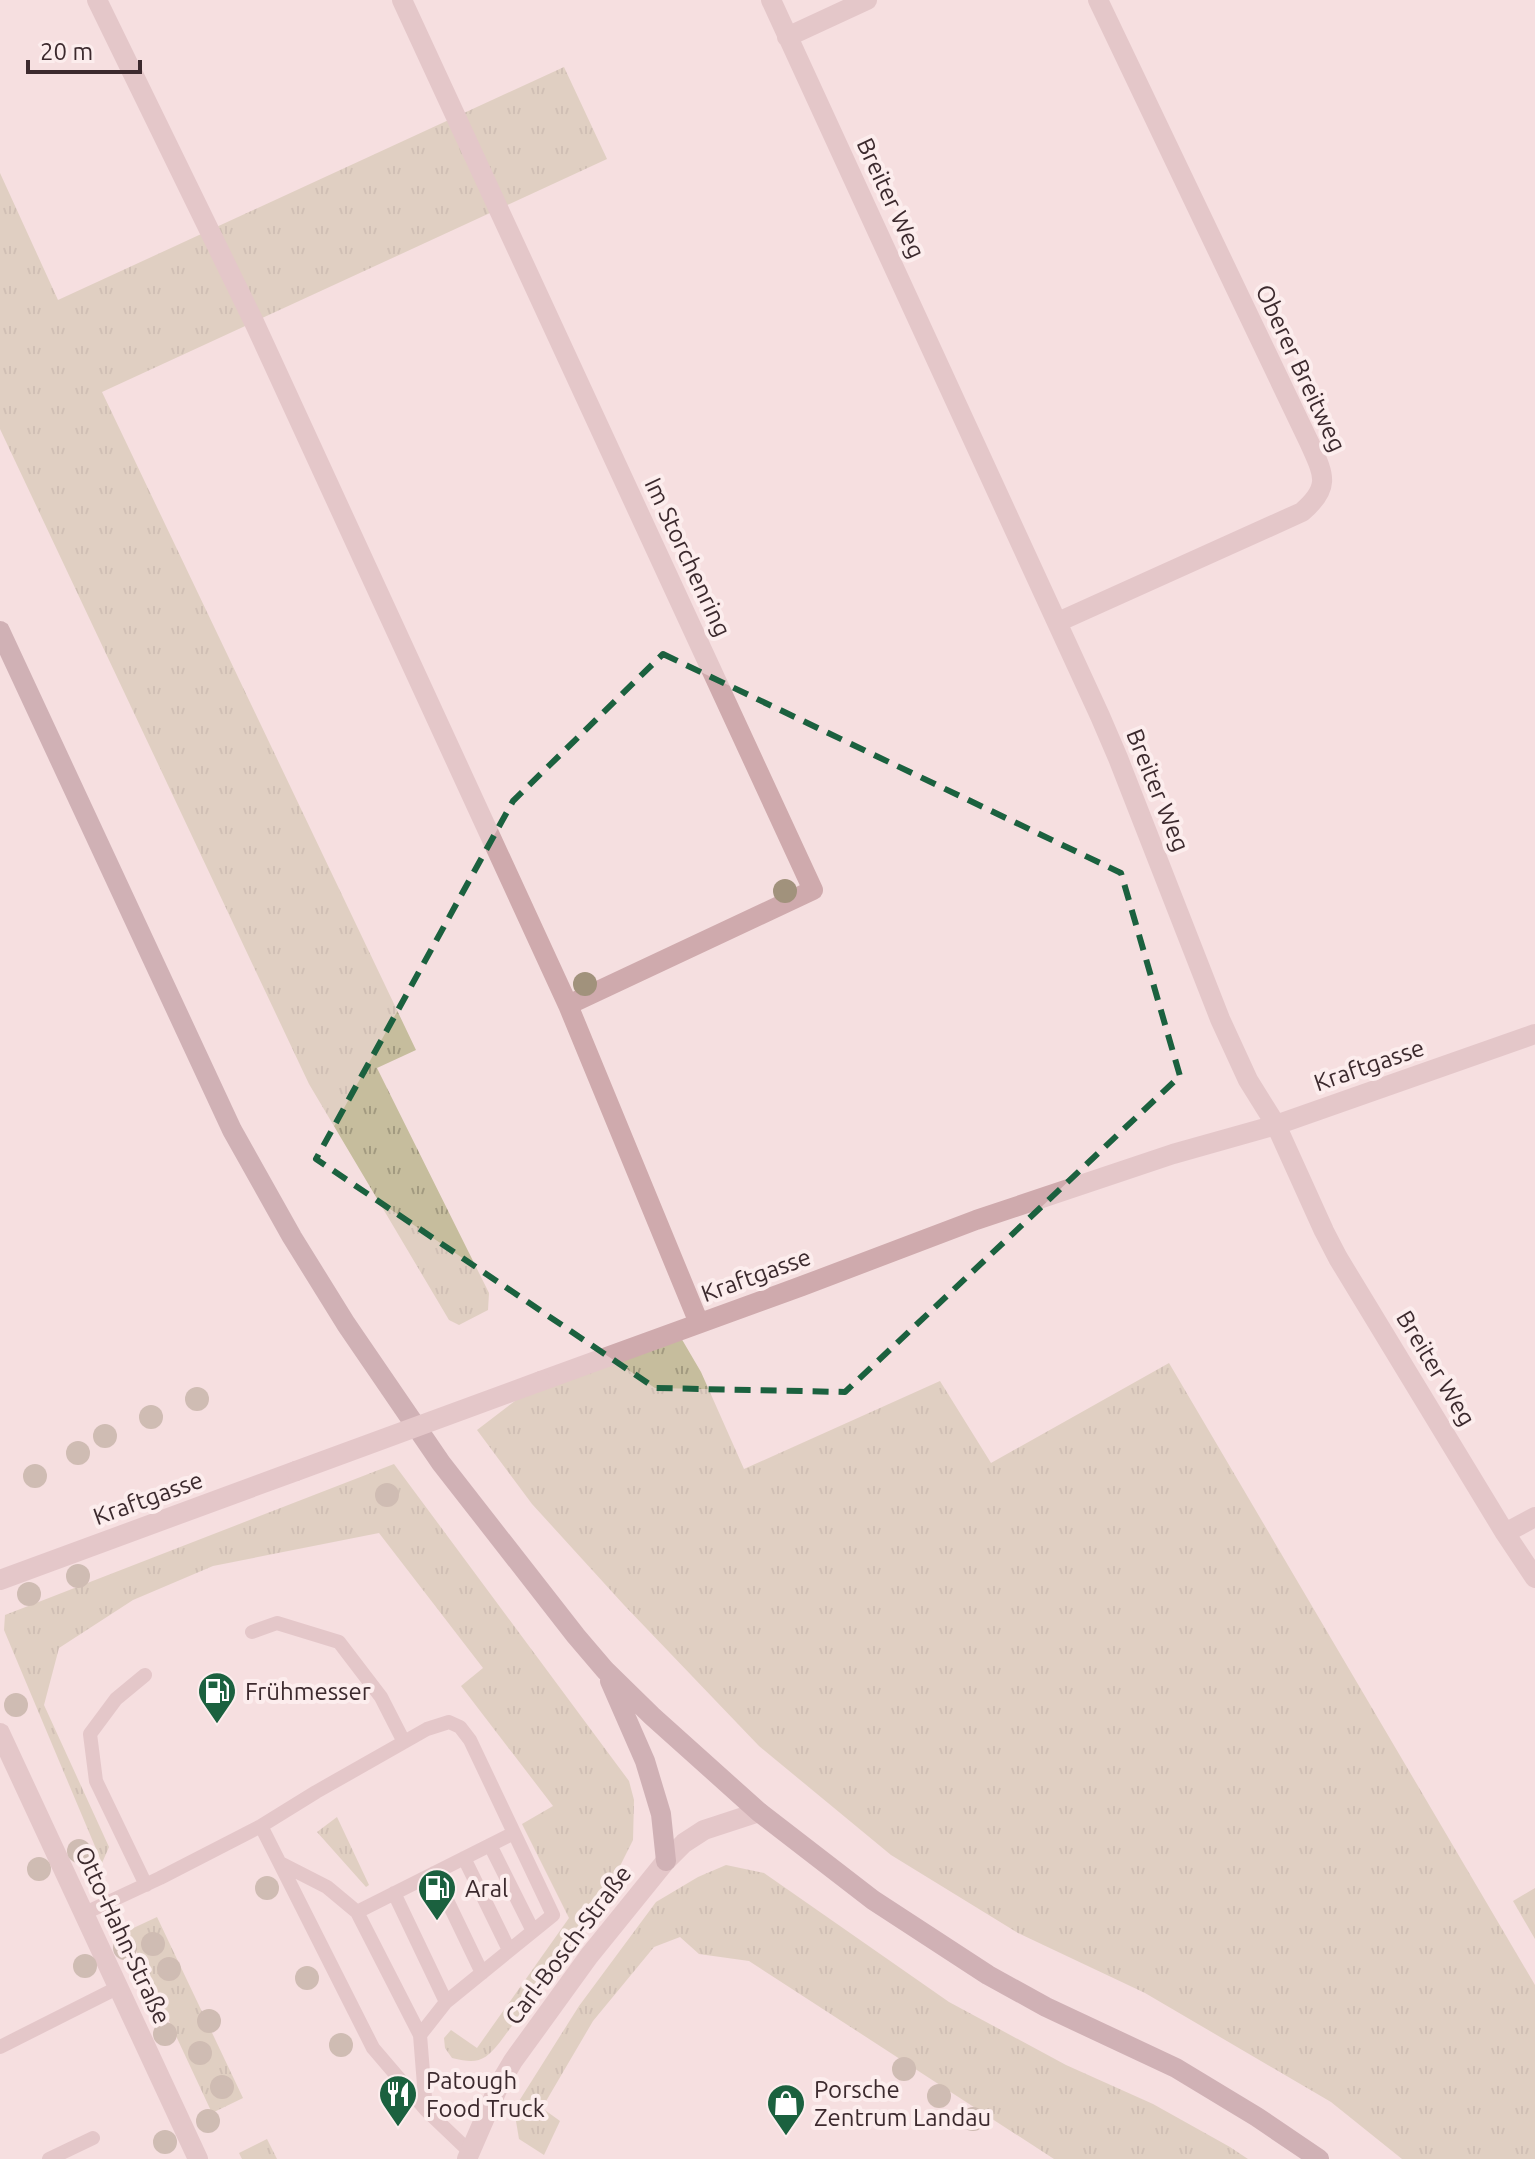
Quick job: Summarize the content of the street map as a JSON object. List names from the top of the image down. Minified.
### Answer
{"streets":{"street":["Breiter Weg","Oberer Breitweg","Im Storchenring","Kraftgasse","Otto-Hahn-Straße","Carl-Bosch-Straße"]},"crossings":[["Breiter Weg","Oberer Breitweg"],["Breiter Weg","Kraftgasse"]],"places":{"fuel station":["Frühmesser","Aral"],"restaurant":["Patough Food Truck"],"shop":["Porsche Zentrum Landau"]},"scale_bar":"20 m"}
